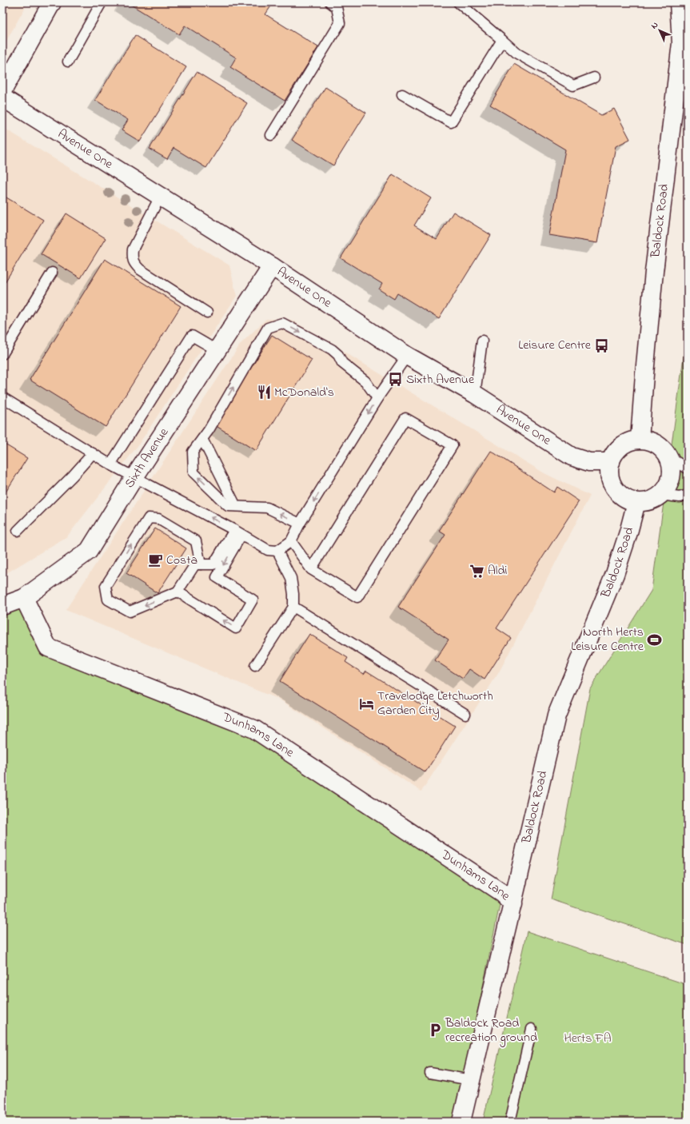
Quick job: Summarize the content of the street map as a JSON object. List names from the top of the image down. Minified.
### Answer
{"streets":{"street":["Avenue One","Baldock Road","Sixth Avenue","Dunhams Lane"]},"crossings":[["Avenue One","Baldock Road"],["Avenue One","Sixth Avenue"],["Baldock Road","Dunhams Lane"],["Sixth Avenue","Dunhams Lane"]],"parks":["Herts FA"],"places":{"bus stop":["Leisure Centre","Sixth Avenue"],"restaurant":["McDonald's"],"cafe":["Costa"],"supermarket":["Aldi"],"sports":["North Herts Leisure Centre"],"hotel":["Travelodge Letchworth Garden City"],"parking":["Baldock Road recreation ground"]},"north":"top left"}
